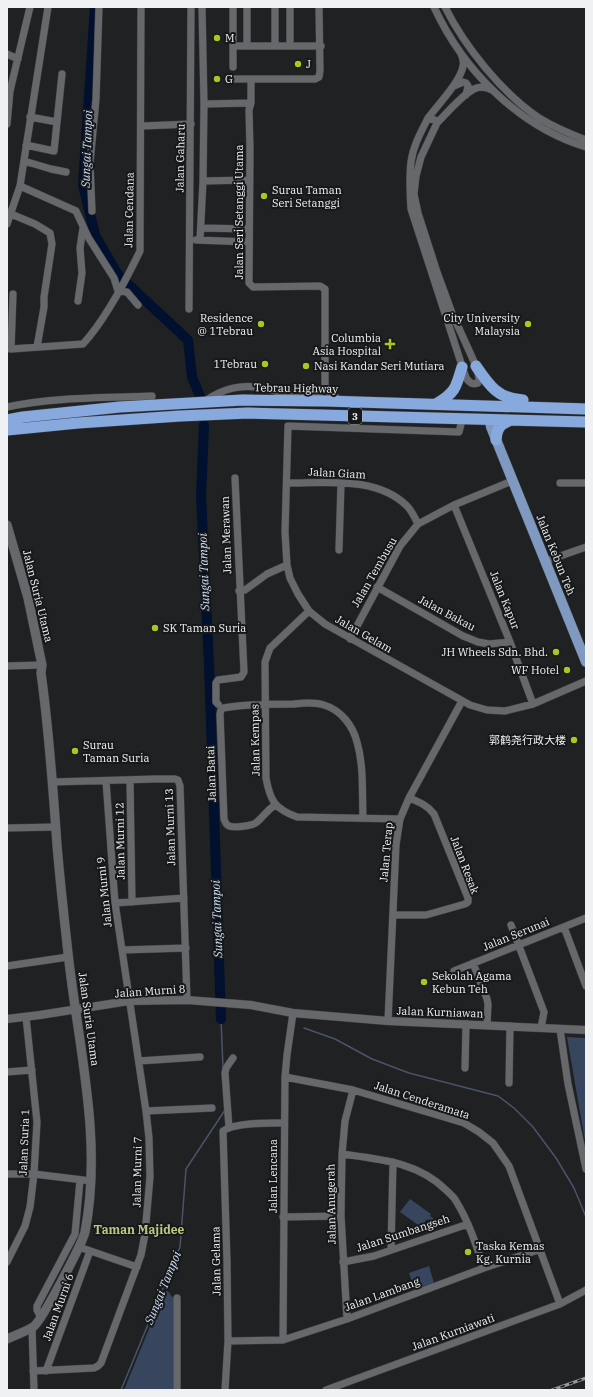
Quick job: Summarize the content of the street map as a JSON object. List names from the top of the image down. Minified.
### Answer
{"streets":{"highway":["Tebrau Highway","3"],"main road":["Jalan Kebun Teh","Jalan Suria Utama"],"street":["Jalan Gaharu","Jalan Cendana","Jalan Seri Setanggi Utama","Jalan Giam","Jalan Merawan","Jalan Tembusu","Jalan Kapur","Jalan Bakau","Jalan Gelam","Jalan Kempas","Jalan Batai","Jalan Murni 13","Jalan Murni 12","Jalan Terap","Jalan Resak","Jalan Murni 9","Jalan Serunai","Jalan Murni 8","Jalan Kurniawan","Jalan Cenderamata","Jalan Suria 1","Jalan Murni 7","Jalan Lencana","Jalan Anugerah","Jalan Sumbangseh","Jalan Gelama","Jalan Lambang","Jalan Murni 6","Jalan Kurniawati"]},"crossings":[["Tebrau Highway","3"],["3","Jalan Kebun Teh"],["3","Jalan Gelam"],["Jalan Giam","Jalan Tembusu"],["Jalan Giam","Jalan Gelam"],["Jalan Kebun Teh","Jalan Tembusu"],["Jalan Tembusu","Jalan Kapur"],["Jalan Tembusu","Jalan Bakau"],["Jalan Tembusu","Jalan Gelam"],["Jalan Suria Utama","Jalan Murni 13"],["Jalan Suria Utama","Jalan Murni 8"],["Jalan Kapur","Jalan Bakau"],["Jalan Kapur","Jalan Gelam"],["Jalan Gelam","Jalan Kempas"],["Jalan Gelam","Jalan Terap"],["Jalan Kempas","Jalan Batai"],["Jalan Murni 13","Jalan Murni 12"],["Jalan Murni 13","Jalan Murni 9"],["Jalan Murni 13","Jalan Murni 8"],["Jalan Terap","Jalan Resak"],["Jalan Terap","Jalan Kurniawan"],["Jalan Murni 9","Jalan Murni 8"],["Jalan Murni 9","Jalan Murni 7"],["Jalan Murni 8","Jalan Kurniawan"],["Jalan Murni 8","Jalan Suria 1"],["Jalan Murni 8","Jalan Murni 7"],["Jalan Murni 8","Jalan Lencana"],["Jalan Kurniawan","Jalan Lencana"],["Jalan Cenderamata","Jalan Lencana"],["Jalan Cenderamata","Jalan Anugerah"],["Jalan Cenderamata","Jalan Lambang"],["Jalan Cenderamata","Jalan Kurniawati"],["Jalan Murni 7","Jalan Murni 6"],["Jalan Lencana","Jalan Lambang"],["Jalan Anugerah","Jalan Sumbangseh"],["Jalan Anugerah","Jalan Lambang"],["Jalan Gelama","Jalan Lambang"]],"districts":["Taman Majidee"],"water":["Sungai Tampoi"],"places":{"other":["M","J","G","Surau Taman Seri Setanggi","Residence @ 1Tebrau","City University Malaysia","1Tebrau","Nasi Kandar Seri Mutiara","SK Taman Suria","JH Wheels Sdn. Bhd.","WF Hotel","郭鹤尧行政大楼","Surau Taman Suria","Sekolah Agama Kebun Teh","Taska Kemas Kg. Kurnia"],"health":["Columbia Asia Hospital"]}}
